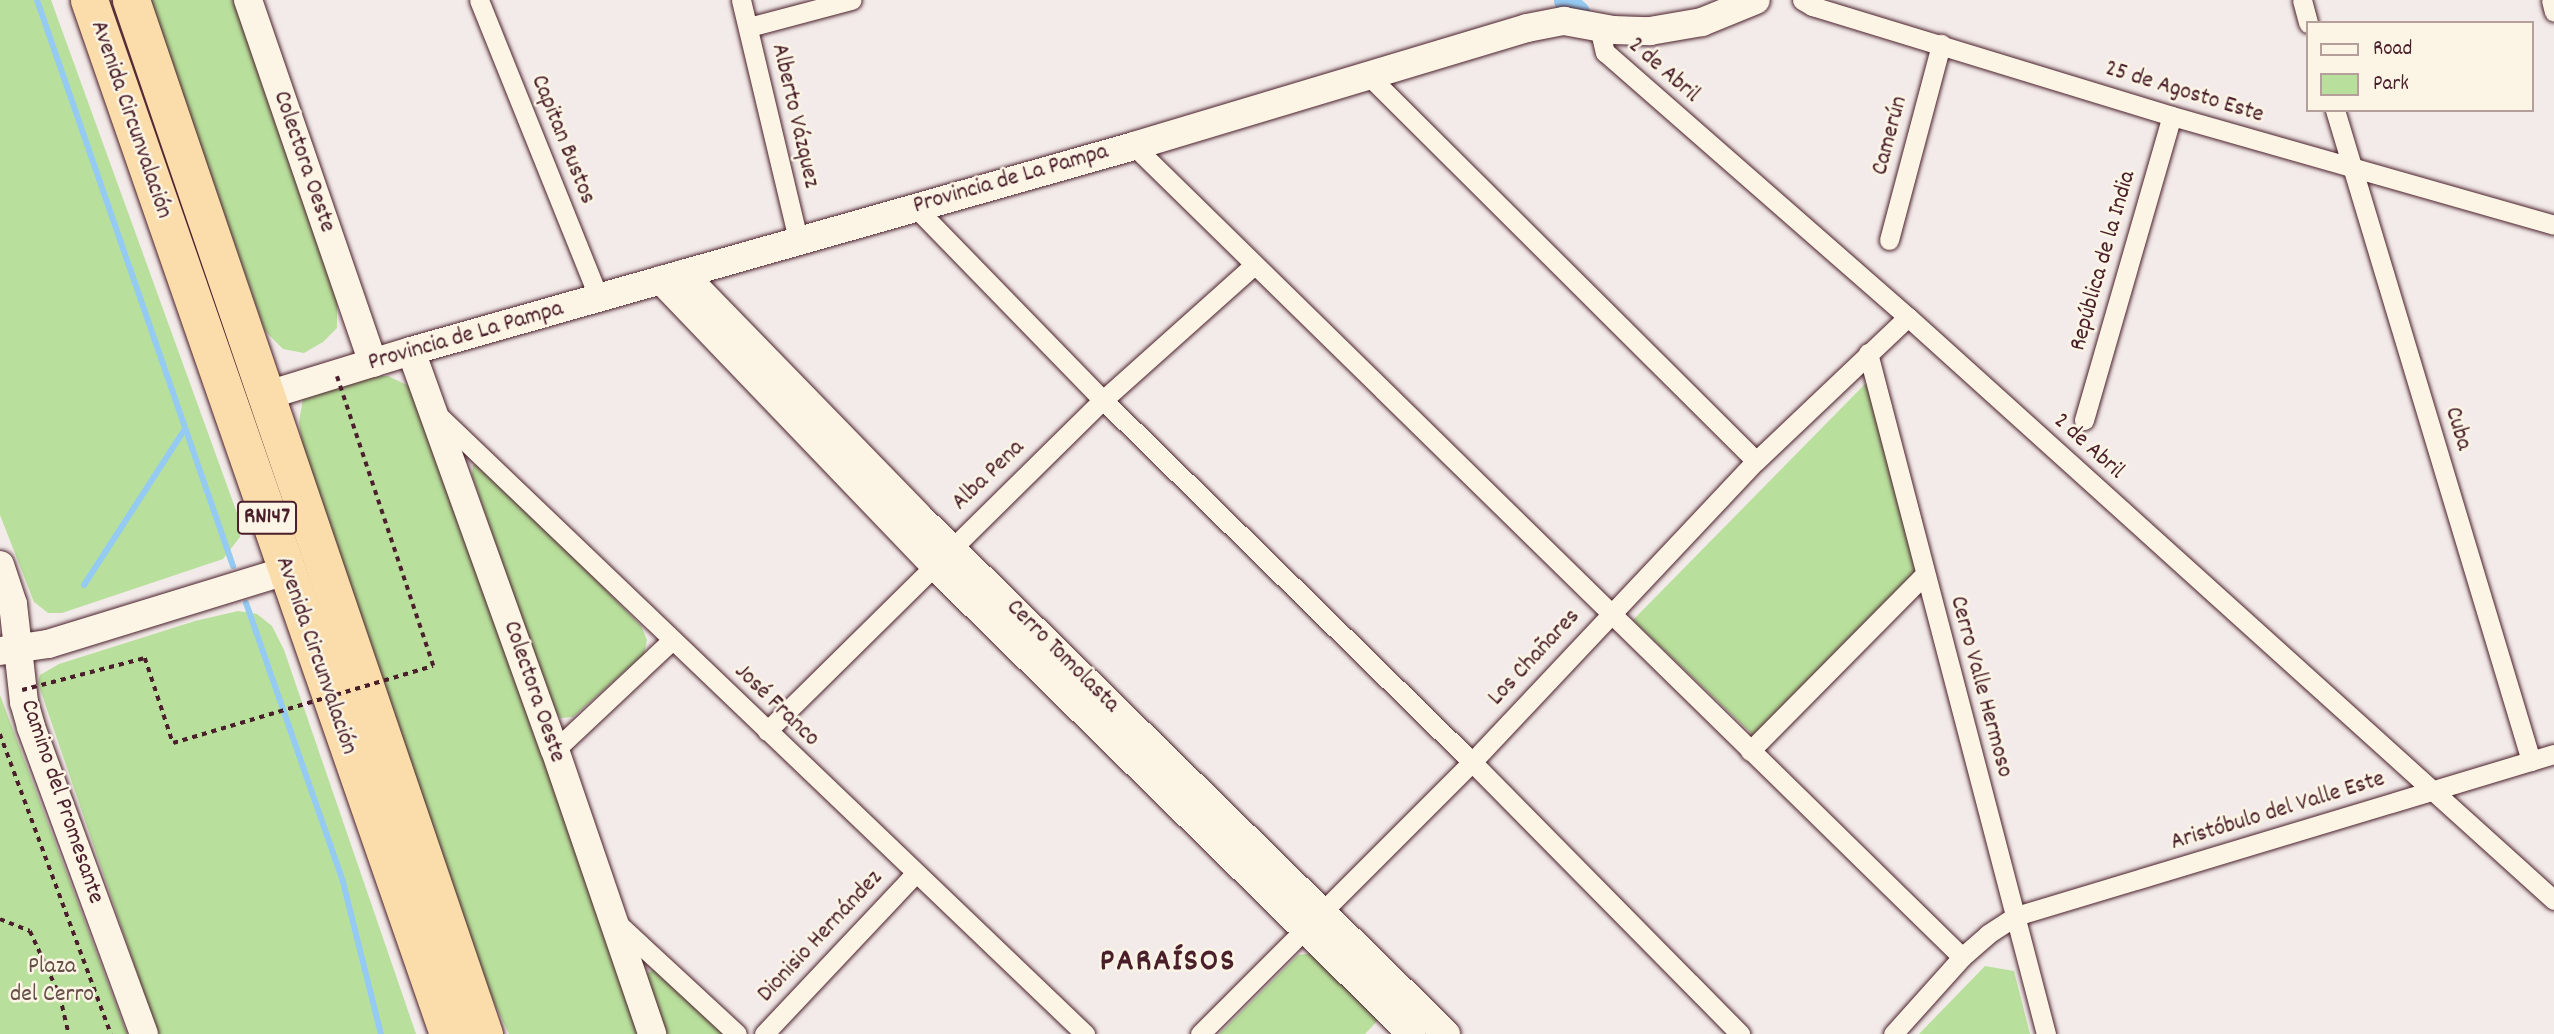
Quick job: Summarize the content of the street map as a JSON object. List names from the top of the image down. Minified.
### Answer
{"streets":{"highway":["Avenida Circunvalación","RN147"],"street":["2 de Abril","25 de Agosto Este","Alberto Vázquez","Camerún","Capitan Bustos","Colectora Oeste","Provincia de La Pampa","República de la India","Cuba","Alba Pena","Cerro Tomolasta","Los Chañares","Cerro Valle Hermoso","José Franco","Camino del Promesante","Aristóbulo del Valle Este","Dionisio Hernández"]},"crossings":[["2 de Abril","Provincia de La Pampa"],["2 de Abril","Los Chañares"],["2 de Abril","Aristóbulo del Valle Este"],["25 de Agosto Este","Camerún"],["25 de Agosto Este","República de la India"],["25 de Agosto Este","Cuba"],["Alberto Vázquez","Provincia de La Pampa"],["Avenida Circunvalación","Provincia de La Pampa"],["Capitan Bustos","Provincia de La Pampa"],["Colectora Oeste","Provincia de La Pampa"],["Colectora Oeste","José Franco"],["Provincia de La Pampa","Cerro Tomolasta"],["Cuba","Aristóbulo del Valle Este"],["Alba Pena","Cerro Tomolasta"],["Alba Pena","José Franco"],["Cerro Tomolasta","Los Chañares"],["Los Chañares","Cerro Valle Hermoso"],["Cerro Valle Hermoso","Aristóbulo del Valle Este"],["José Franco","Dionisio Hernández"]],"districts":["PARAÍSOS"],"parks":["Plaza del Cerro"],"legend":["Road","Park"]}
